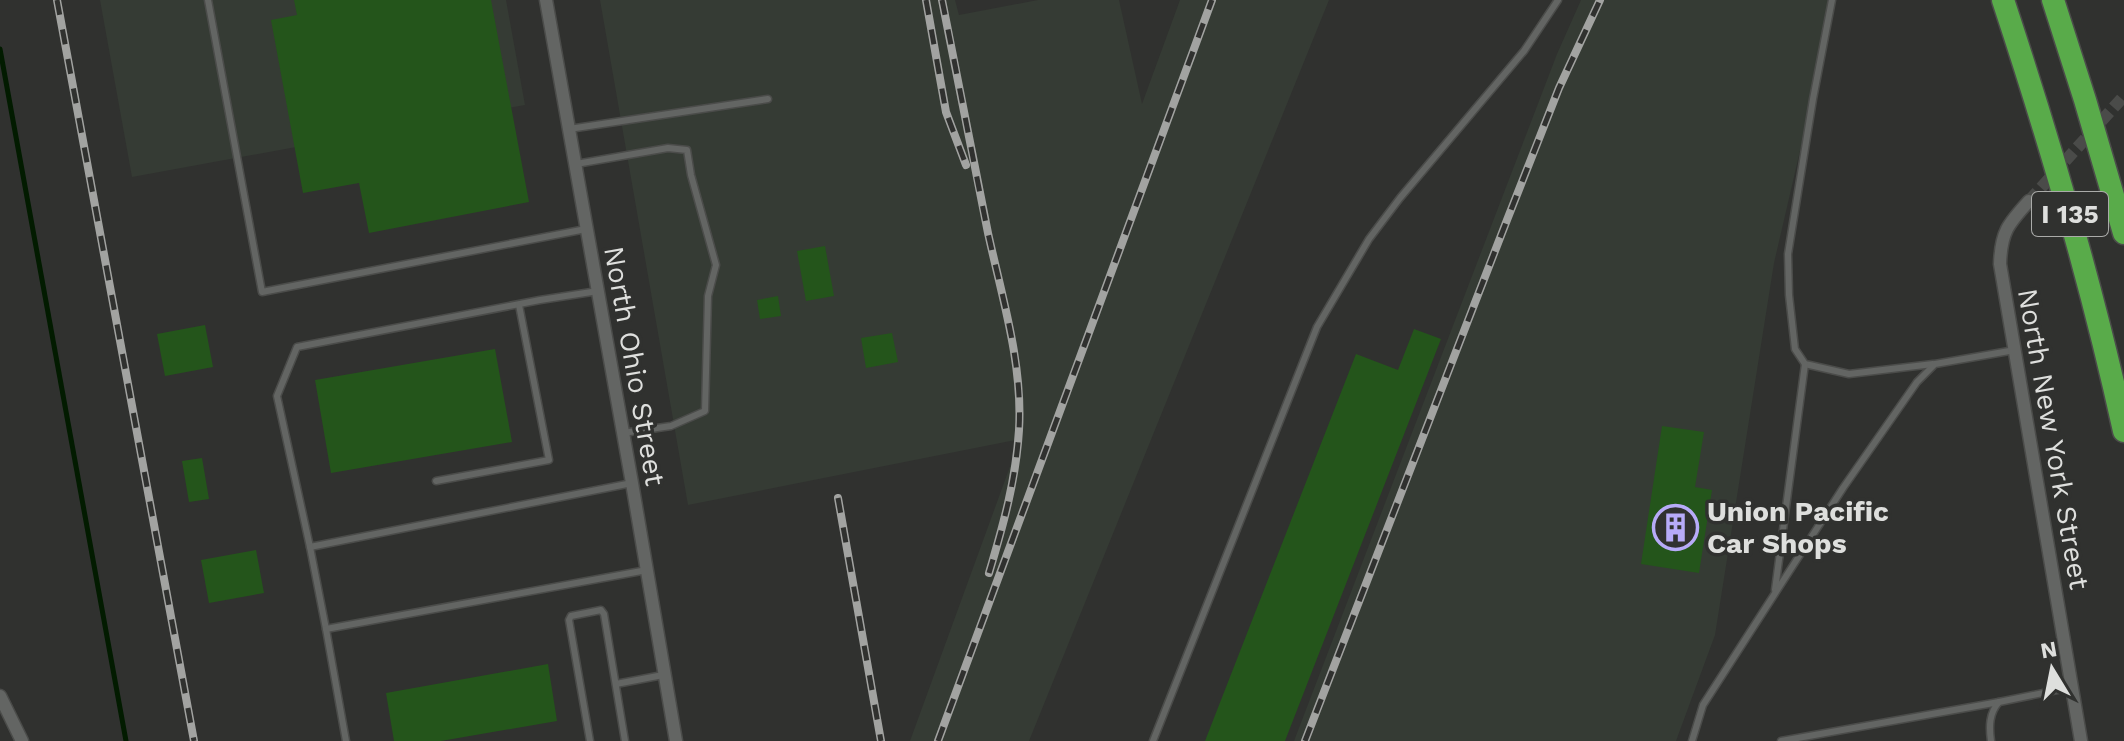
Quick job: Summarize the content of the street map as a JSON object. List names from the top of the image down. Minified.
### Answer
{"streets":{"highway":["I 135"],"street":["North Ohio Street","North New York Street"]},"places":{"building":["Union Pacific Car Shops"]},"north":"top"}
